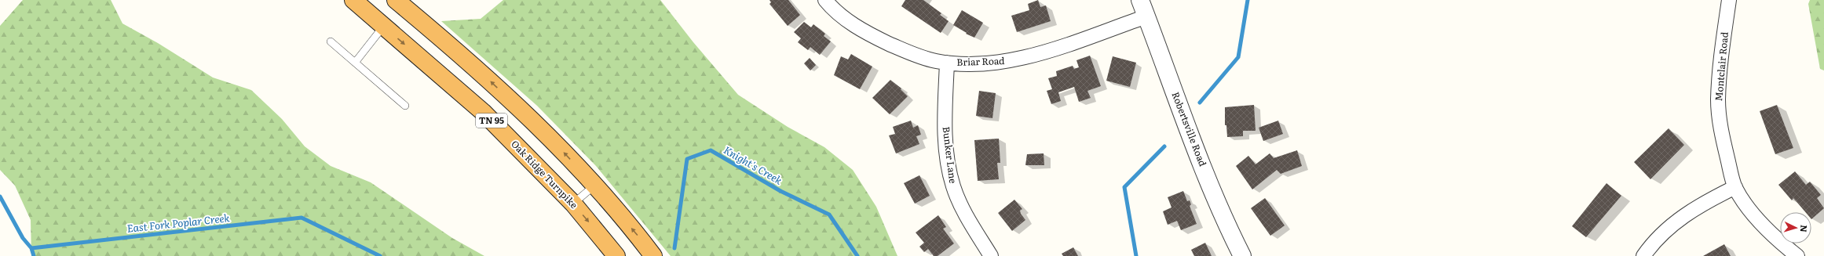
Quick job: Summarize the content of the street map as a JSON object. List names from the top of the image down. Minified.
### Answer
{"streets":{"highway":["TN 95","Oak Ridge Turnpike"],"street":["Briar Road","Montclair Road","Robertsville Road","Bunker Lane"]},"crossings":[["Briar Road","Robertsville Road"],["Briar Road","Bunker Lane"]],"water":["Knight's Creek","East Fork Poplar Creek"],"north":"right"}
